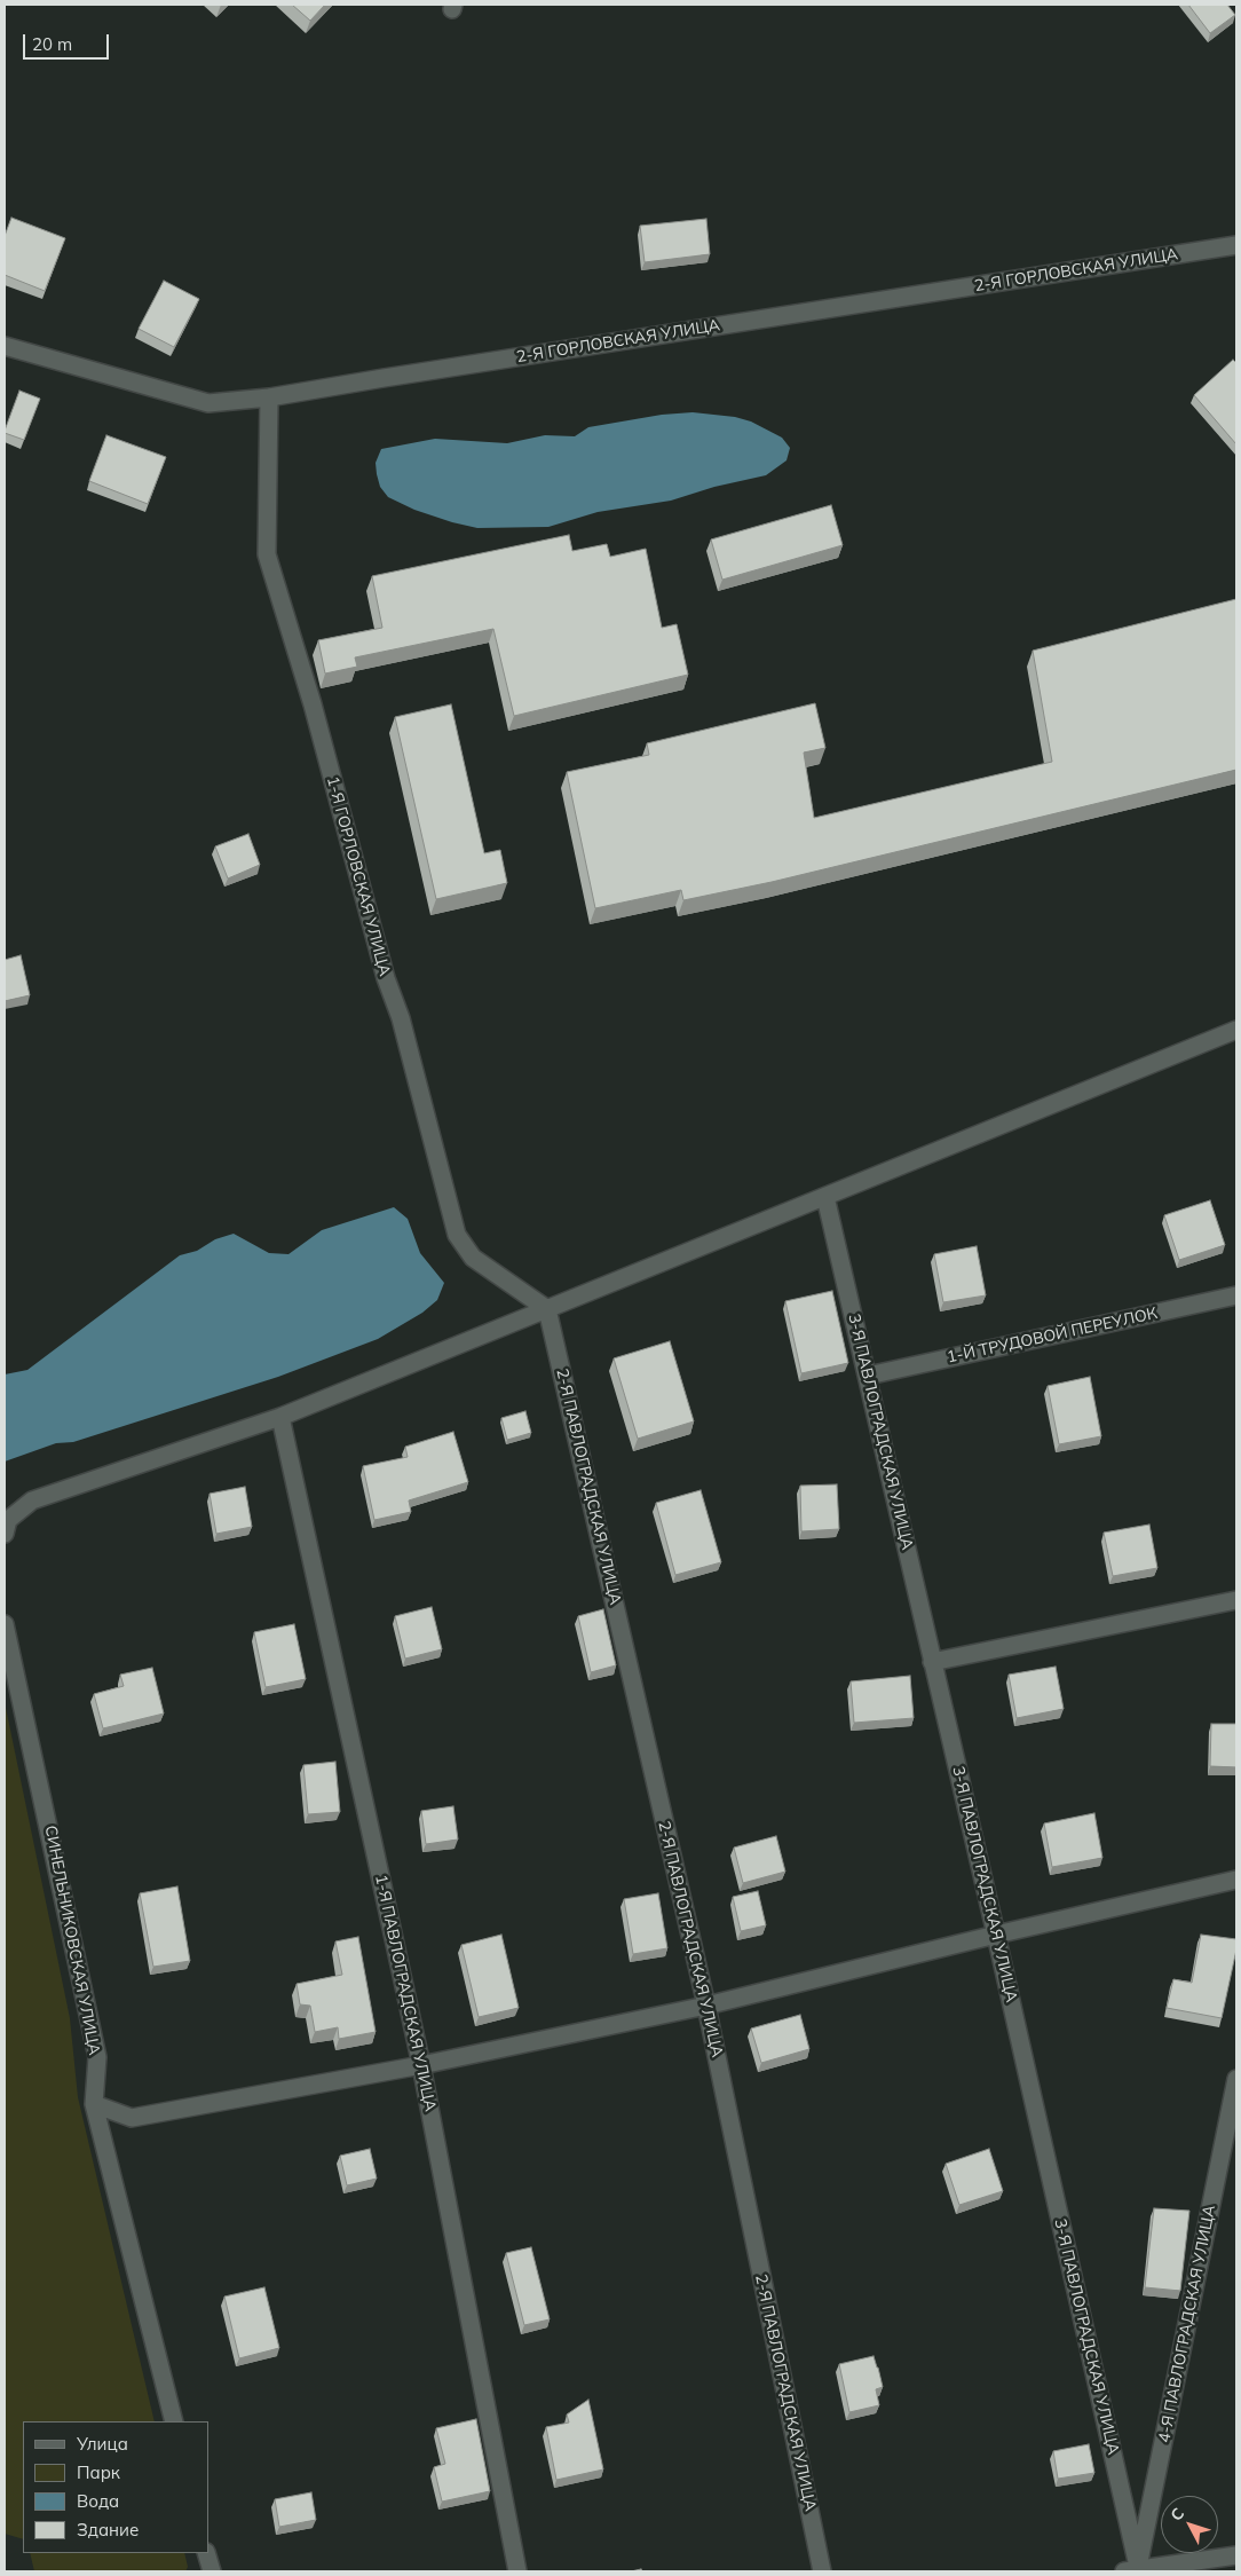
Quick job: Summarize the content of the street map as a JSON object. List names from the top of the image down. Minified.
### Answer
{"streets":{"street":["2-Я ГОРЛОВСКАЯ УЛИЦА","1-Я ГОРЛОВСКАЯ УЛИЦА","1-Й ТРУДОВОЙ ПЕРЕУЛОК","3-Я ПАВЛОГРАДСКАЯ УЛИЦА","2-Я ПАВЛОГРАДСКАЯ УЛИЦА","СИНЕЛЬНИКОВСКАЯ УЛИЦА","1-Я ПАВЛОГРАДСКАЯ УЛИЦА","4-Я ПАВЛОГРАДСКАЯ УЛИЦА"]},"crossings":[["2-Я ГОРЛОВСКАЯ УЛИЦА","1-Я ГОРЛОВСКАЯ УЛИЦА"],["1-Я ГОРЛОВСКАЯ УЛИЦА","2-Я ПАВЛОГРАДСКАЯ УЛИЦА"],["1-Й ТРУДОВОЙ ПЕРЕУЛОК","3-Я ПАВЛОГРАДСКАЯ УЛИЦА"],["3-Я ПАВЛОГРАДСКАЯ УЛИЦА","4-Я ПАВЛОГРАДСКАЯ УЛИЦА"]],"legend":["Улица","Парк","Вода","Здание"],"scale_bar":"20 m","north":"top left"}
